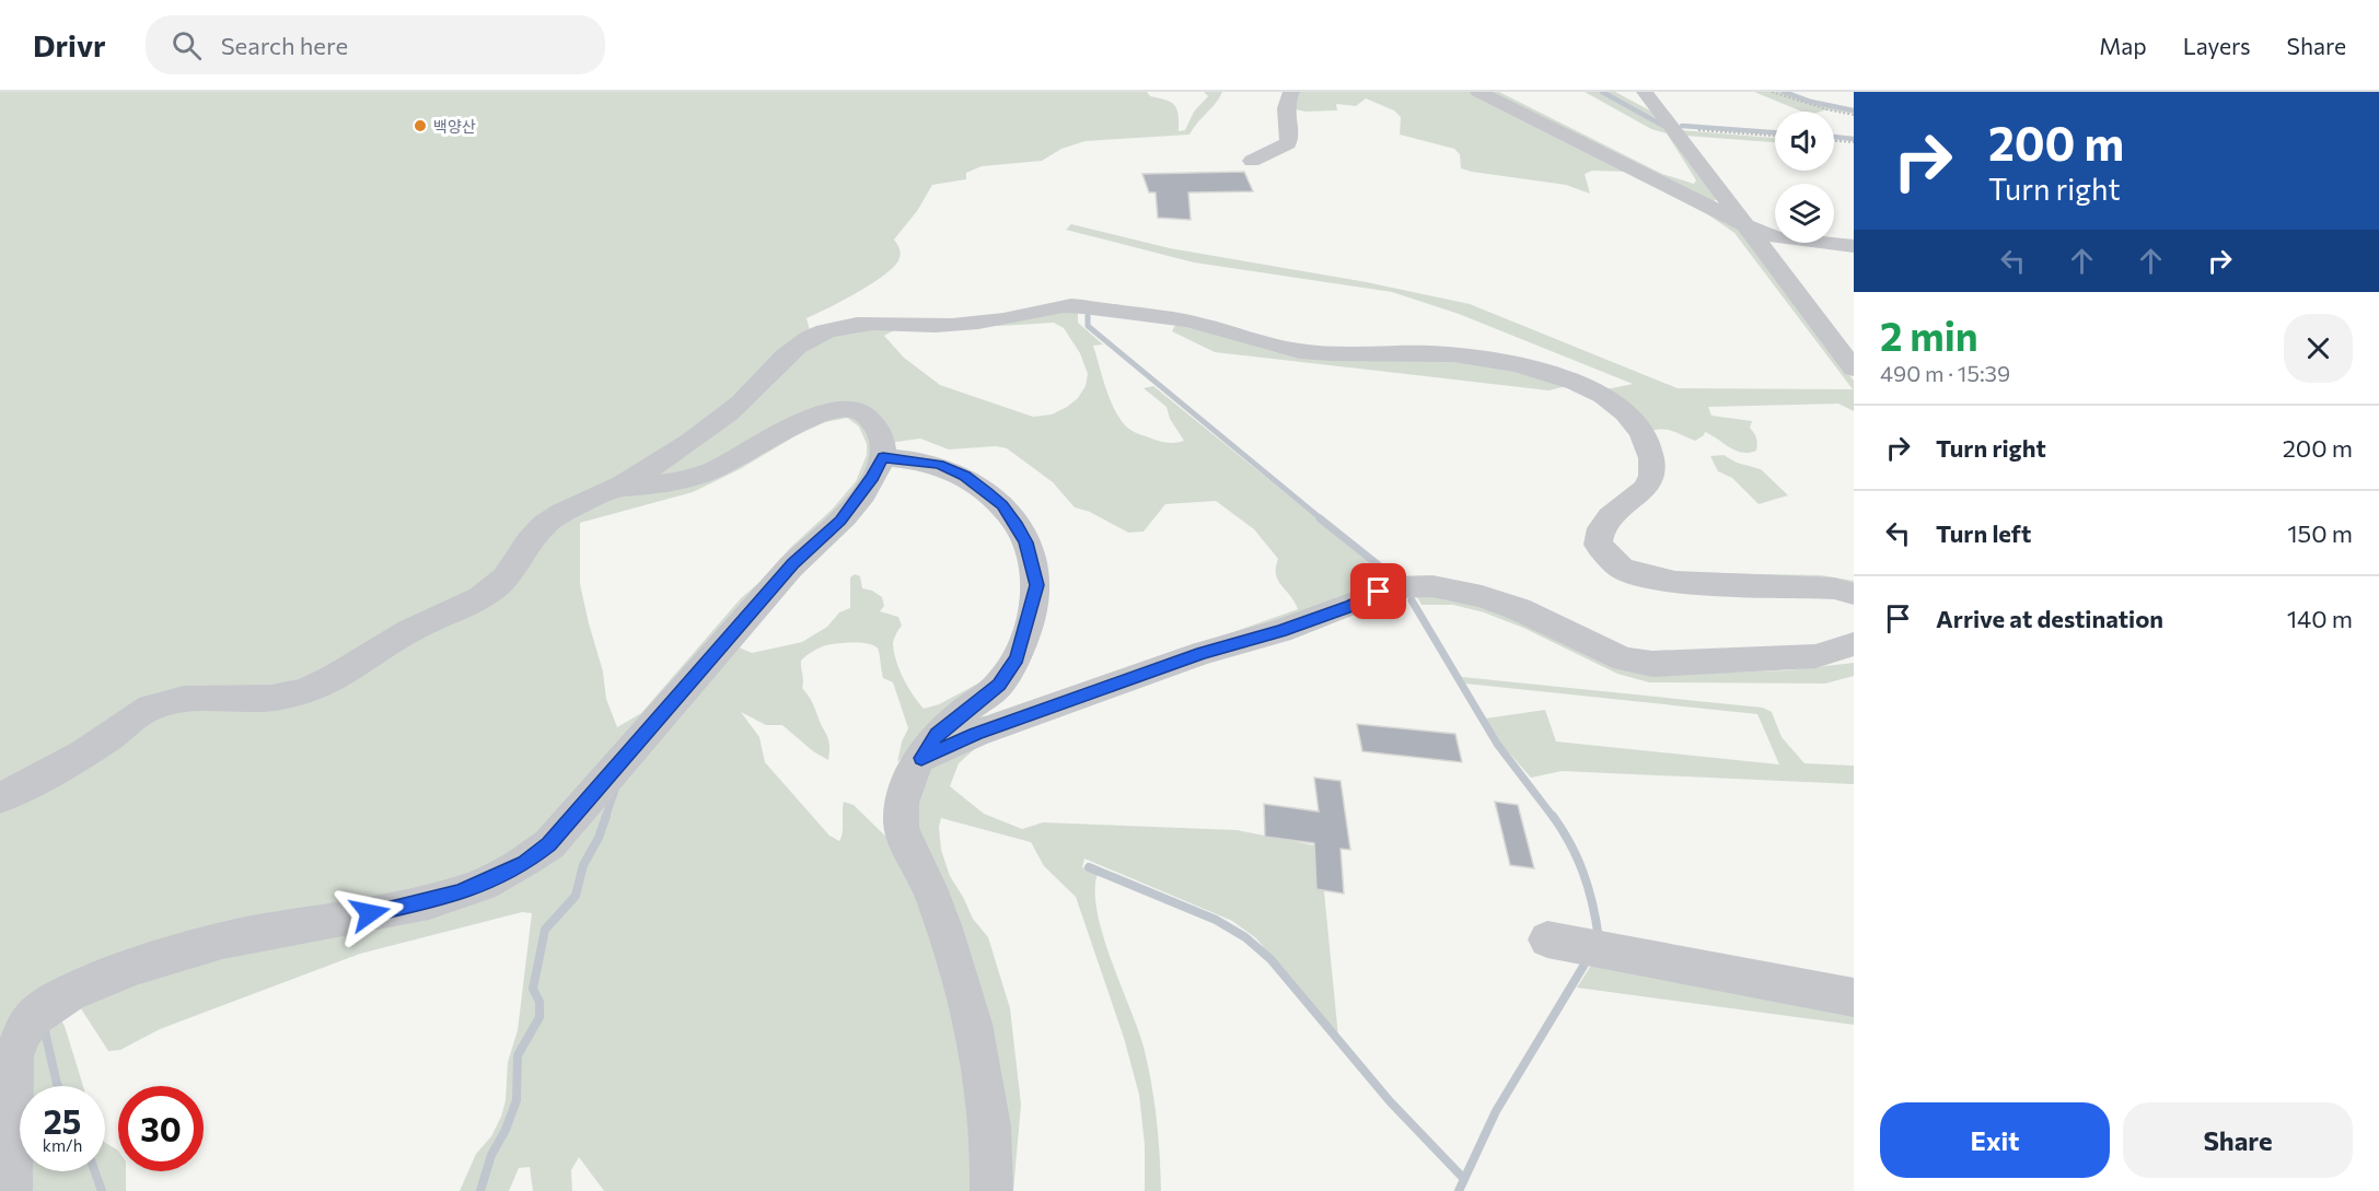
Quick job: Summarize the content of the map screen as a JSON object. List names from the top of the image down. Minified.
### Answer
{"places":["백양산"],"page":{"header":"Drivr","search":"Search here","nav":["Map","Layers","Share"],"turn":["200 m","Turn right"],"heading":["2 min","490 m · 15:39"],"list":[{"name":"Turn right","value":"200 m"},{"name":"Turn left","value":"150 m"},{"name":"Arrive at destination","value":"140 m"}],"speed":"25 km/h","limit":"30","buttons":["Exit","Share"]}}
